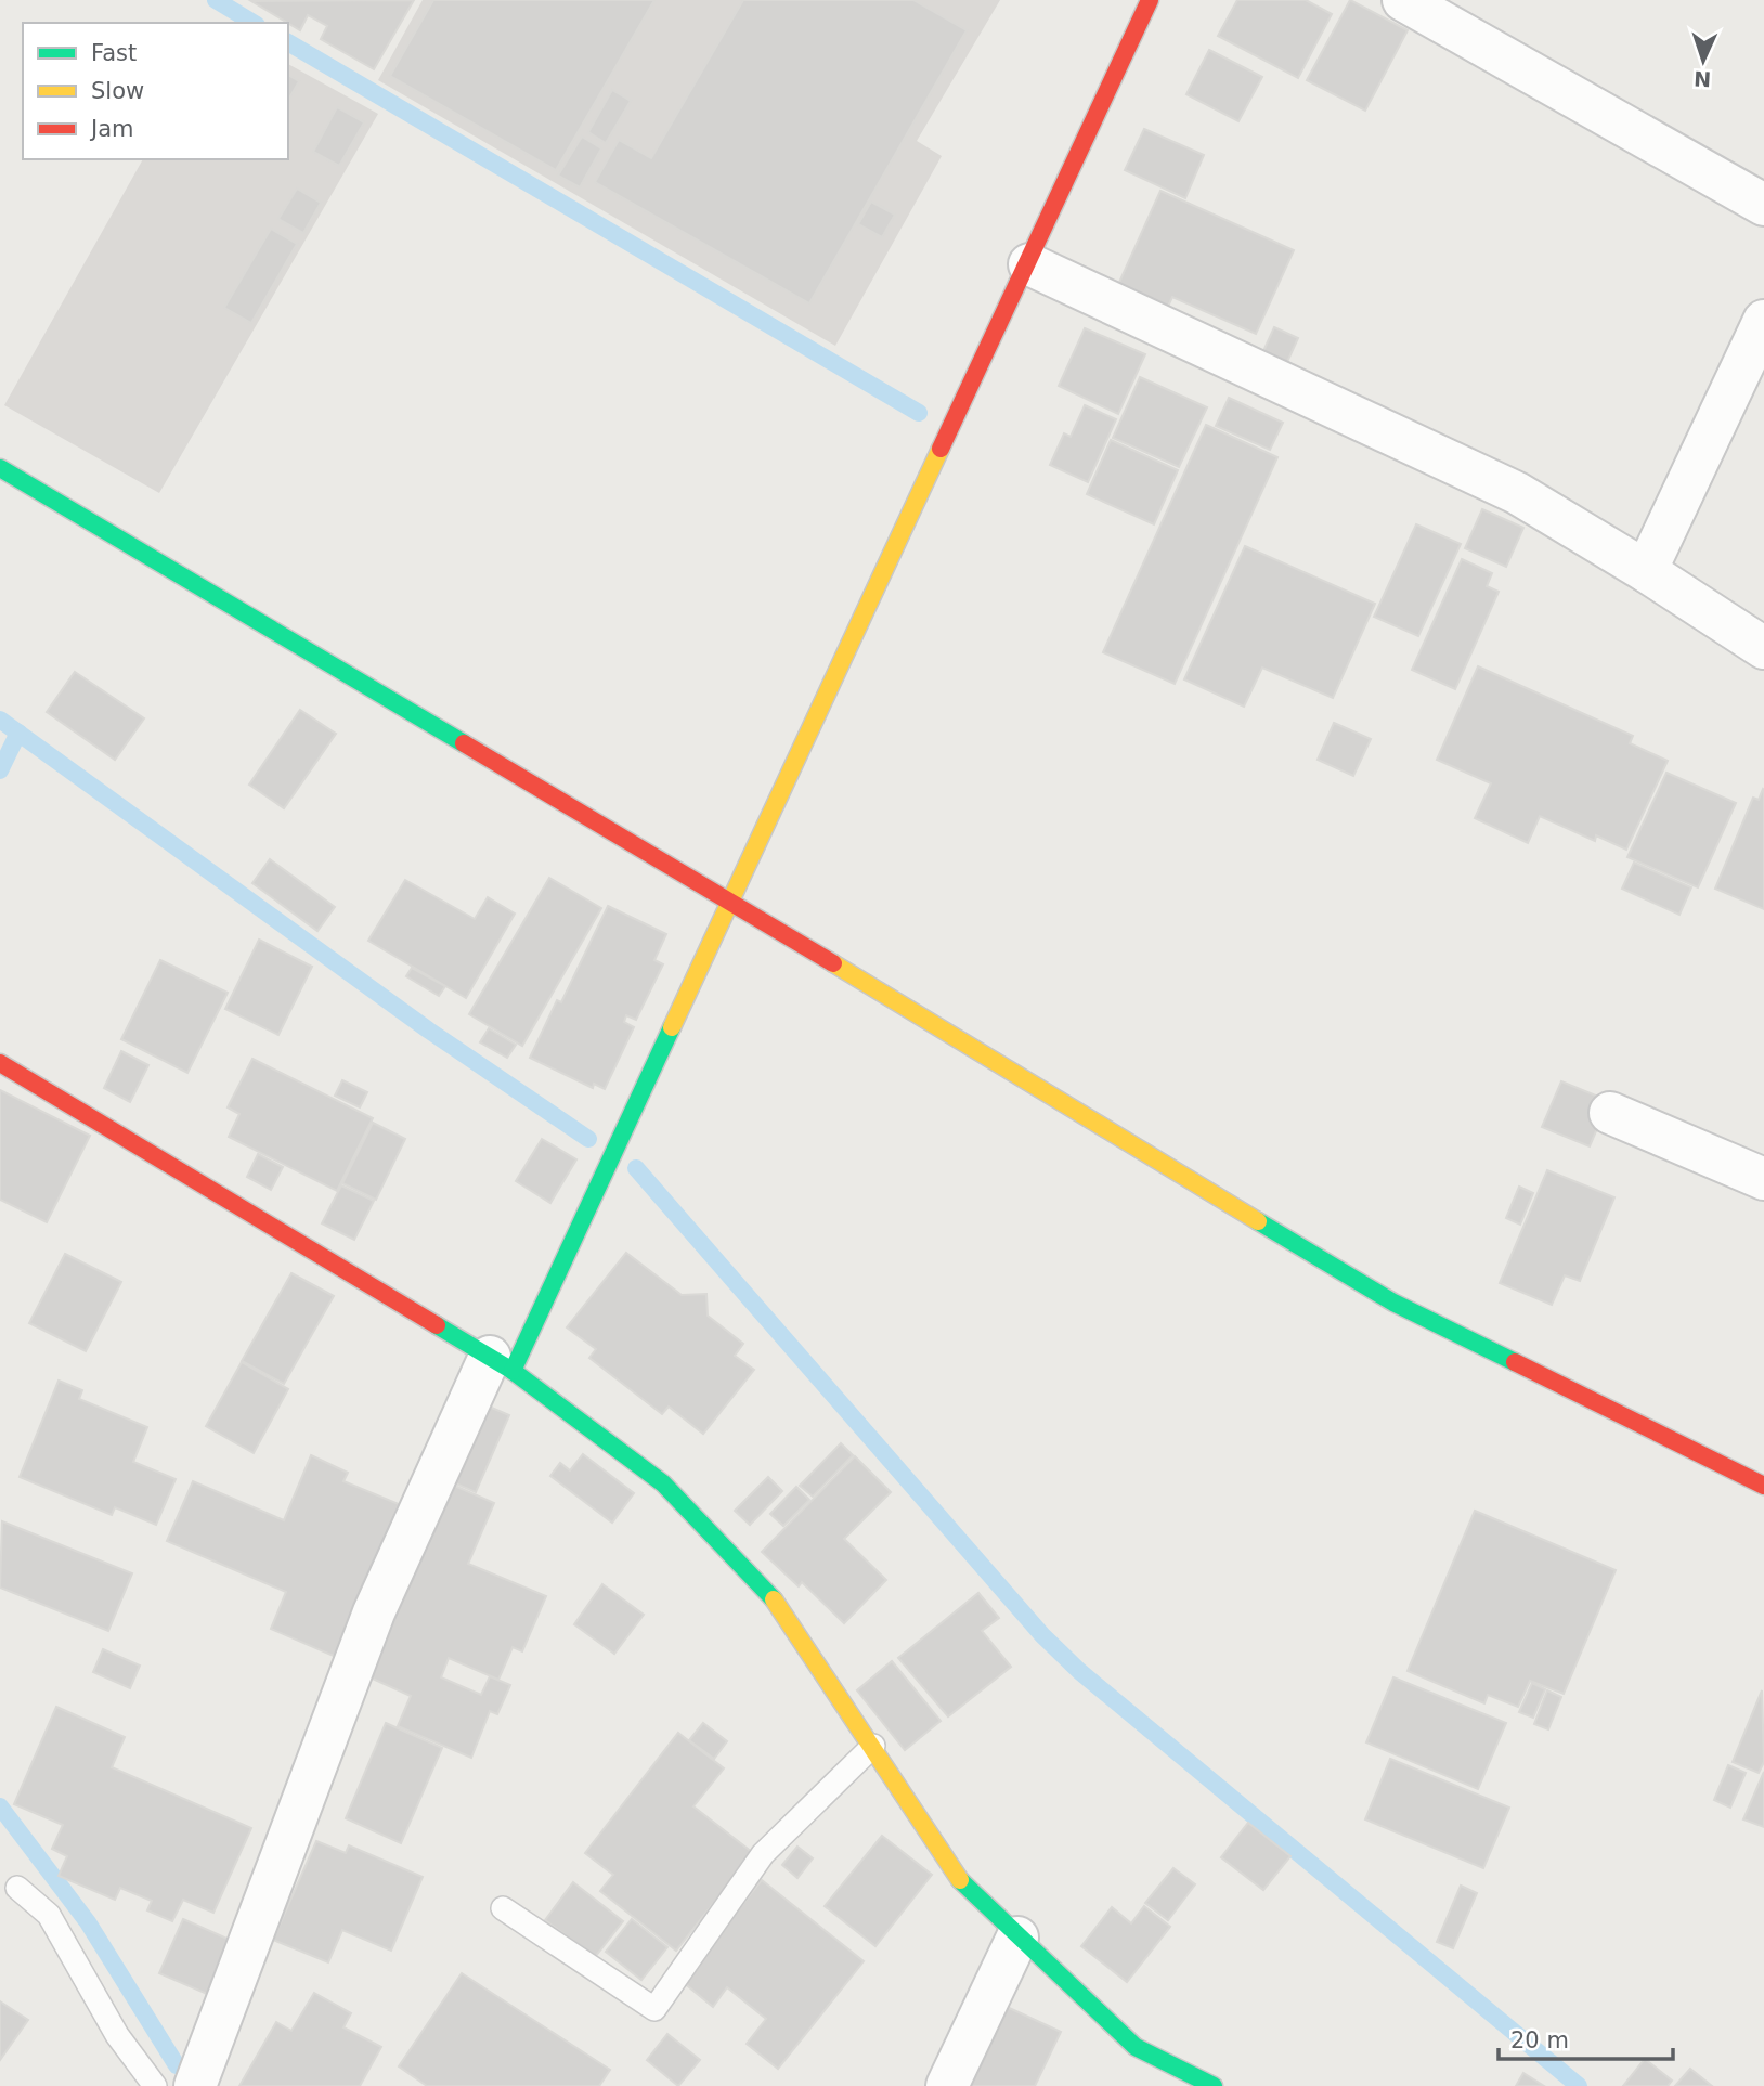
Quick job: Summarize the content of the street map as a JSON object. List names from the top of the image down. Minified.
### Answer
{"legend":["Fast","Slow","Jam"],"scale_bar":"20 m","north":"bottom"}
